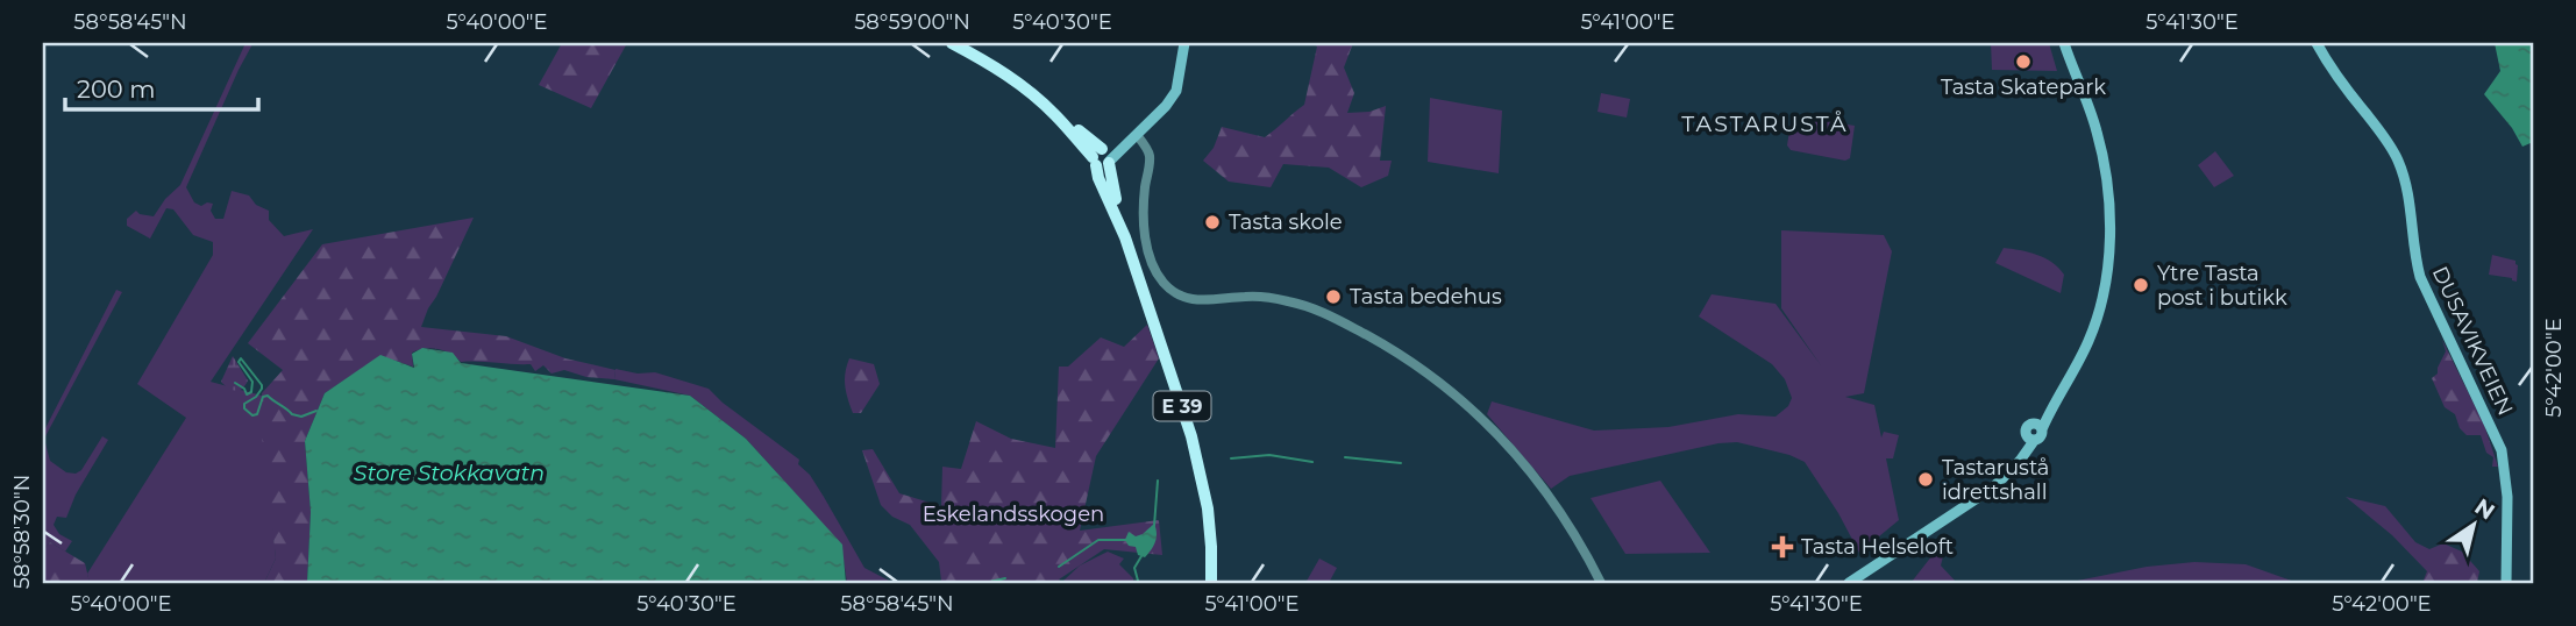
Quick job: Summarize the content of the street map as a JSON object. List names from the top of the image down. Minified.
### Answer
{"streets":{"highway":["E 39"],"main road":["DUSAVIKVEIEN"]},"districts":["TASTARUSTÅ"],"water":["Store Stokkavatn"],"parks":["Eskelandsskogen"],"places":{"other":["Tasta Skatepark","Tasta skole","Ytre Tasta post i butikk","Tasta bedehus","Tastarustå idrettshall"],"health":["Tasta Helseloft"]},"scale_bar":"200 m","north":"top right","coordinates":["58°58'45\"N","5°40'00\"E","58°59'00\"N","5°40'30\"E","5°41'00\"E","5°41'30\"E","5°42'00\"E","58°58'30\"N"]}
